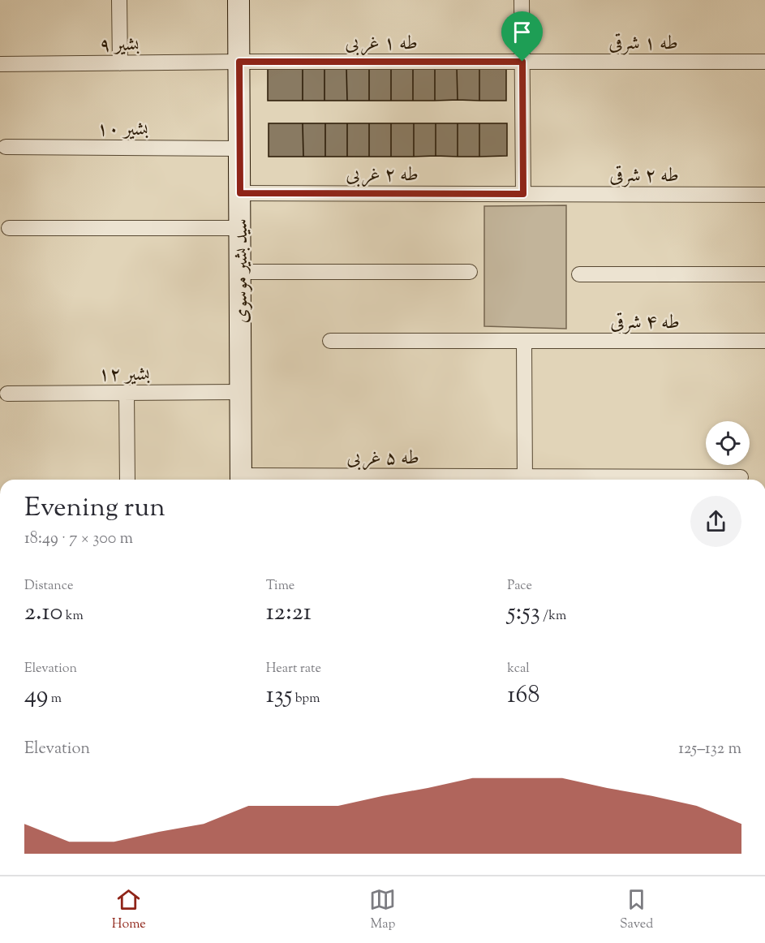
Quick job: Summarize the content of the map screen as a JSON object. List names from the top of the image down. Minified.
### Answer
{"streets":{"street":["طه ۱ غربی","طه ۱ شرقی","بشیر ۹","بشیر ۱۰","طه ۲ غربی","طه ۲ شرقی","سید بشیر موسوی","طه ۴ شرقی","بشیر ۱۲","طه ۵ غربی"]},"crossings":[["طه ۱ غربی","طه ۱ شرقی"],["طه ۱ غربی","بشیر ۹"],["طه ۱ غربی","سید بشیر موسوی"],["بشیر ۹","سید بشیر موسوی"],["بشیر ۱۰","سید بشیر موسوی"],["طه ۲ غربی","طه ۲ شرقی"],["طه ۲ غربی","سید بشیر موسوی"],["سید بشیر موسوی","بشیر ۱۲"]],"page":{"heading":["Evening run","18:49 · 7 × 300 m"],"stats":[["Distance","2.10 km"],["Time","12:21"],["Pace","5:53 /km"],["Elevation","49 m"],["Heart rate","135 bpm"],["kcal","168"]],"chart":["Elevation","125–132 m"],"tabs":["Home","Map","Saved"]}}
